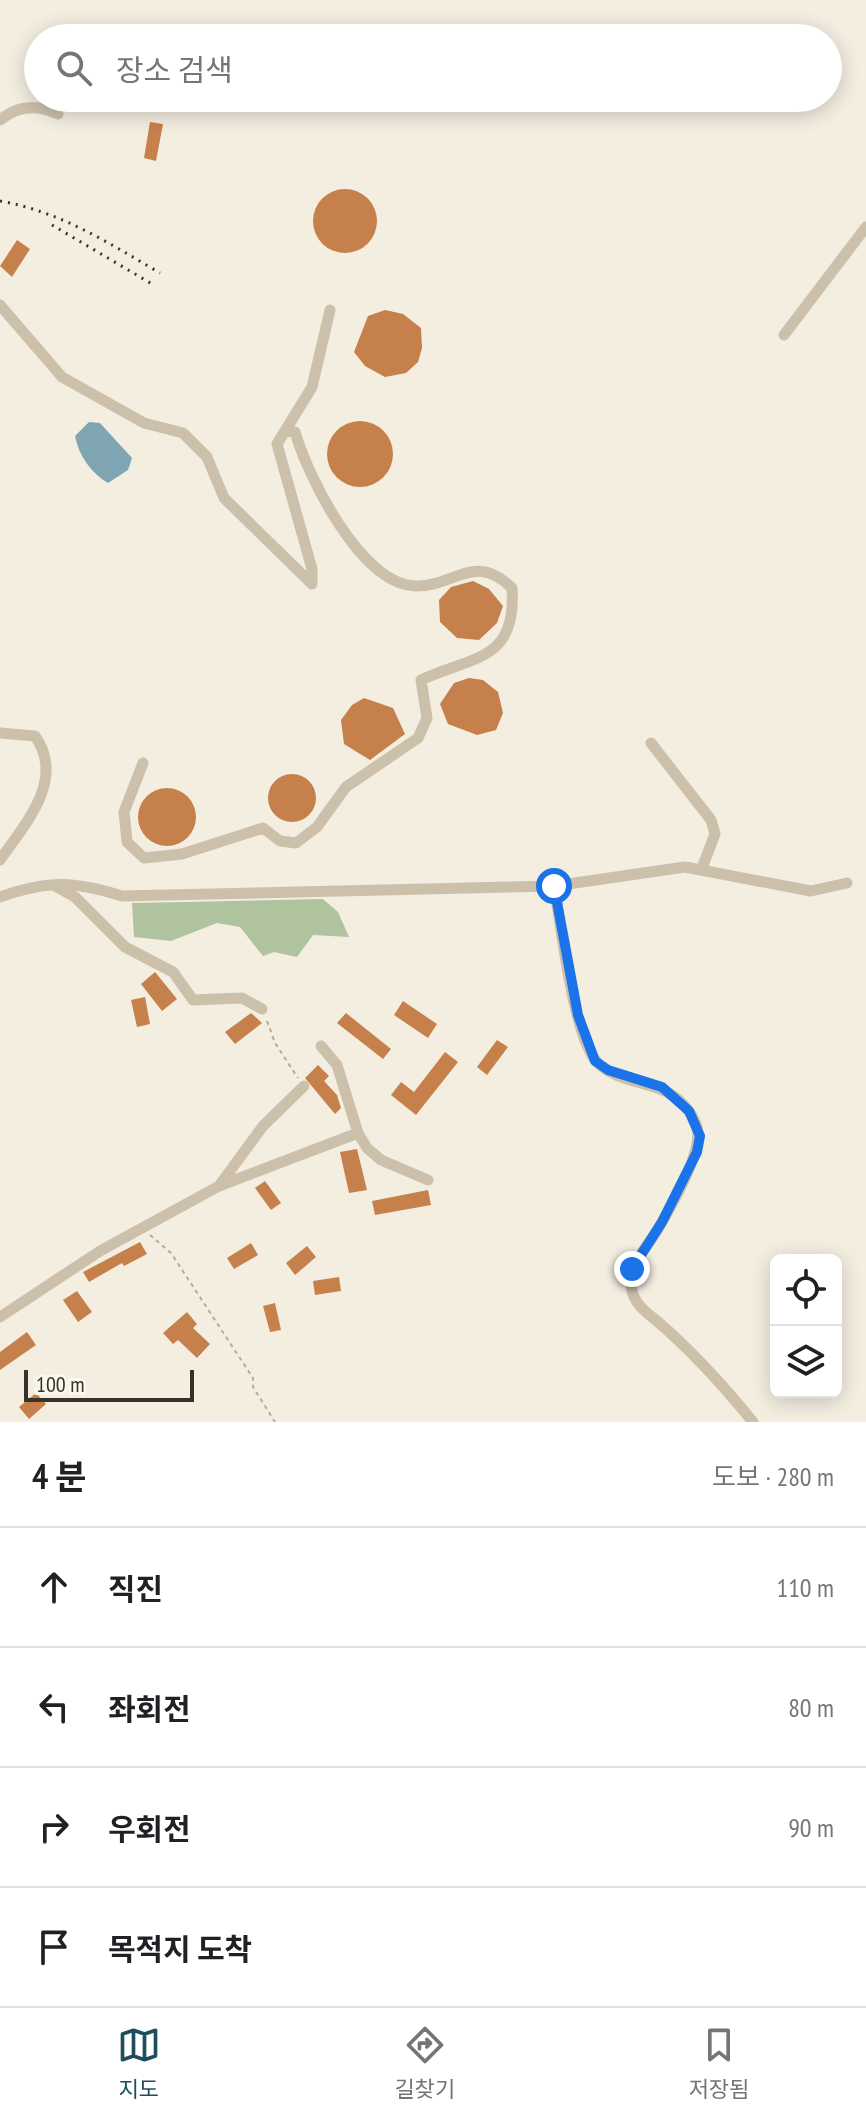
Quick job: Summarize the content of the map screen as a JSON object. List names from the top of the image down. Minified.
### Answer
{"scale_bar":"100 m","page":{"search":"장소 검색","scale":"100 m","heading":["4 분","도보 · 280 m"],"list":[["직진","110 m"],["좌회전","80 m"],["우회전","90 m"],"목적지 도착"],"nav":["지도","길찾기","저장됨"]}}
